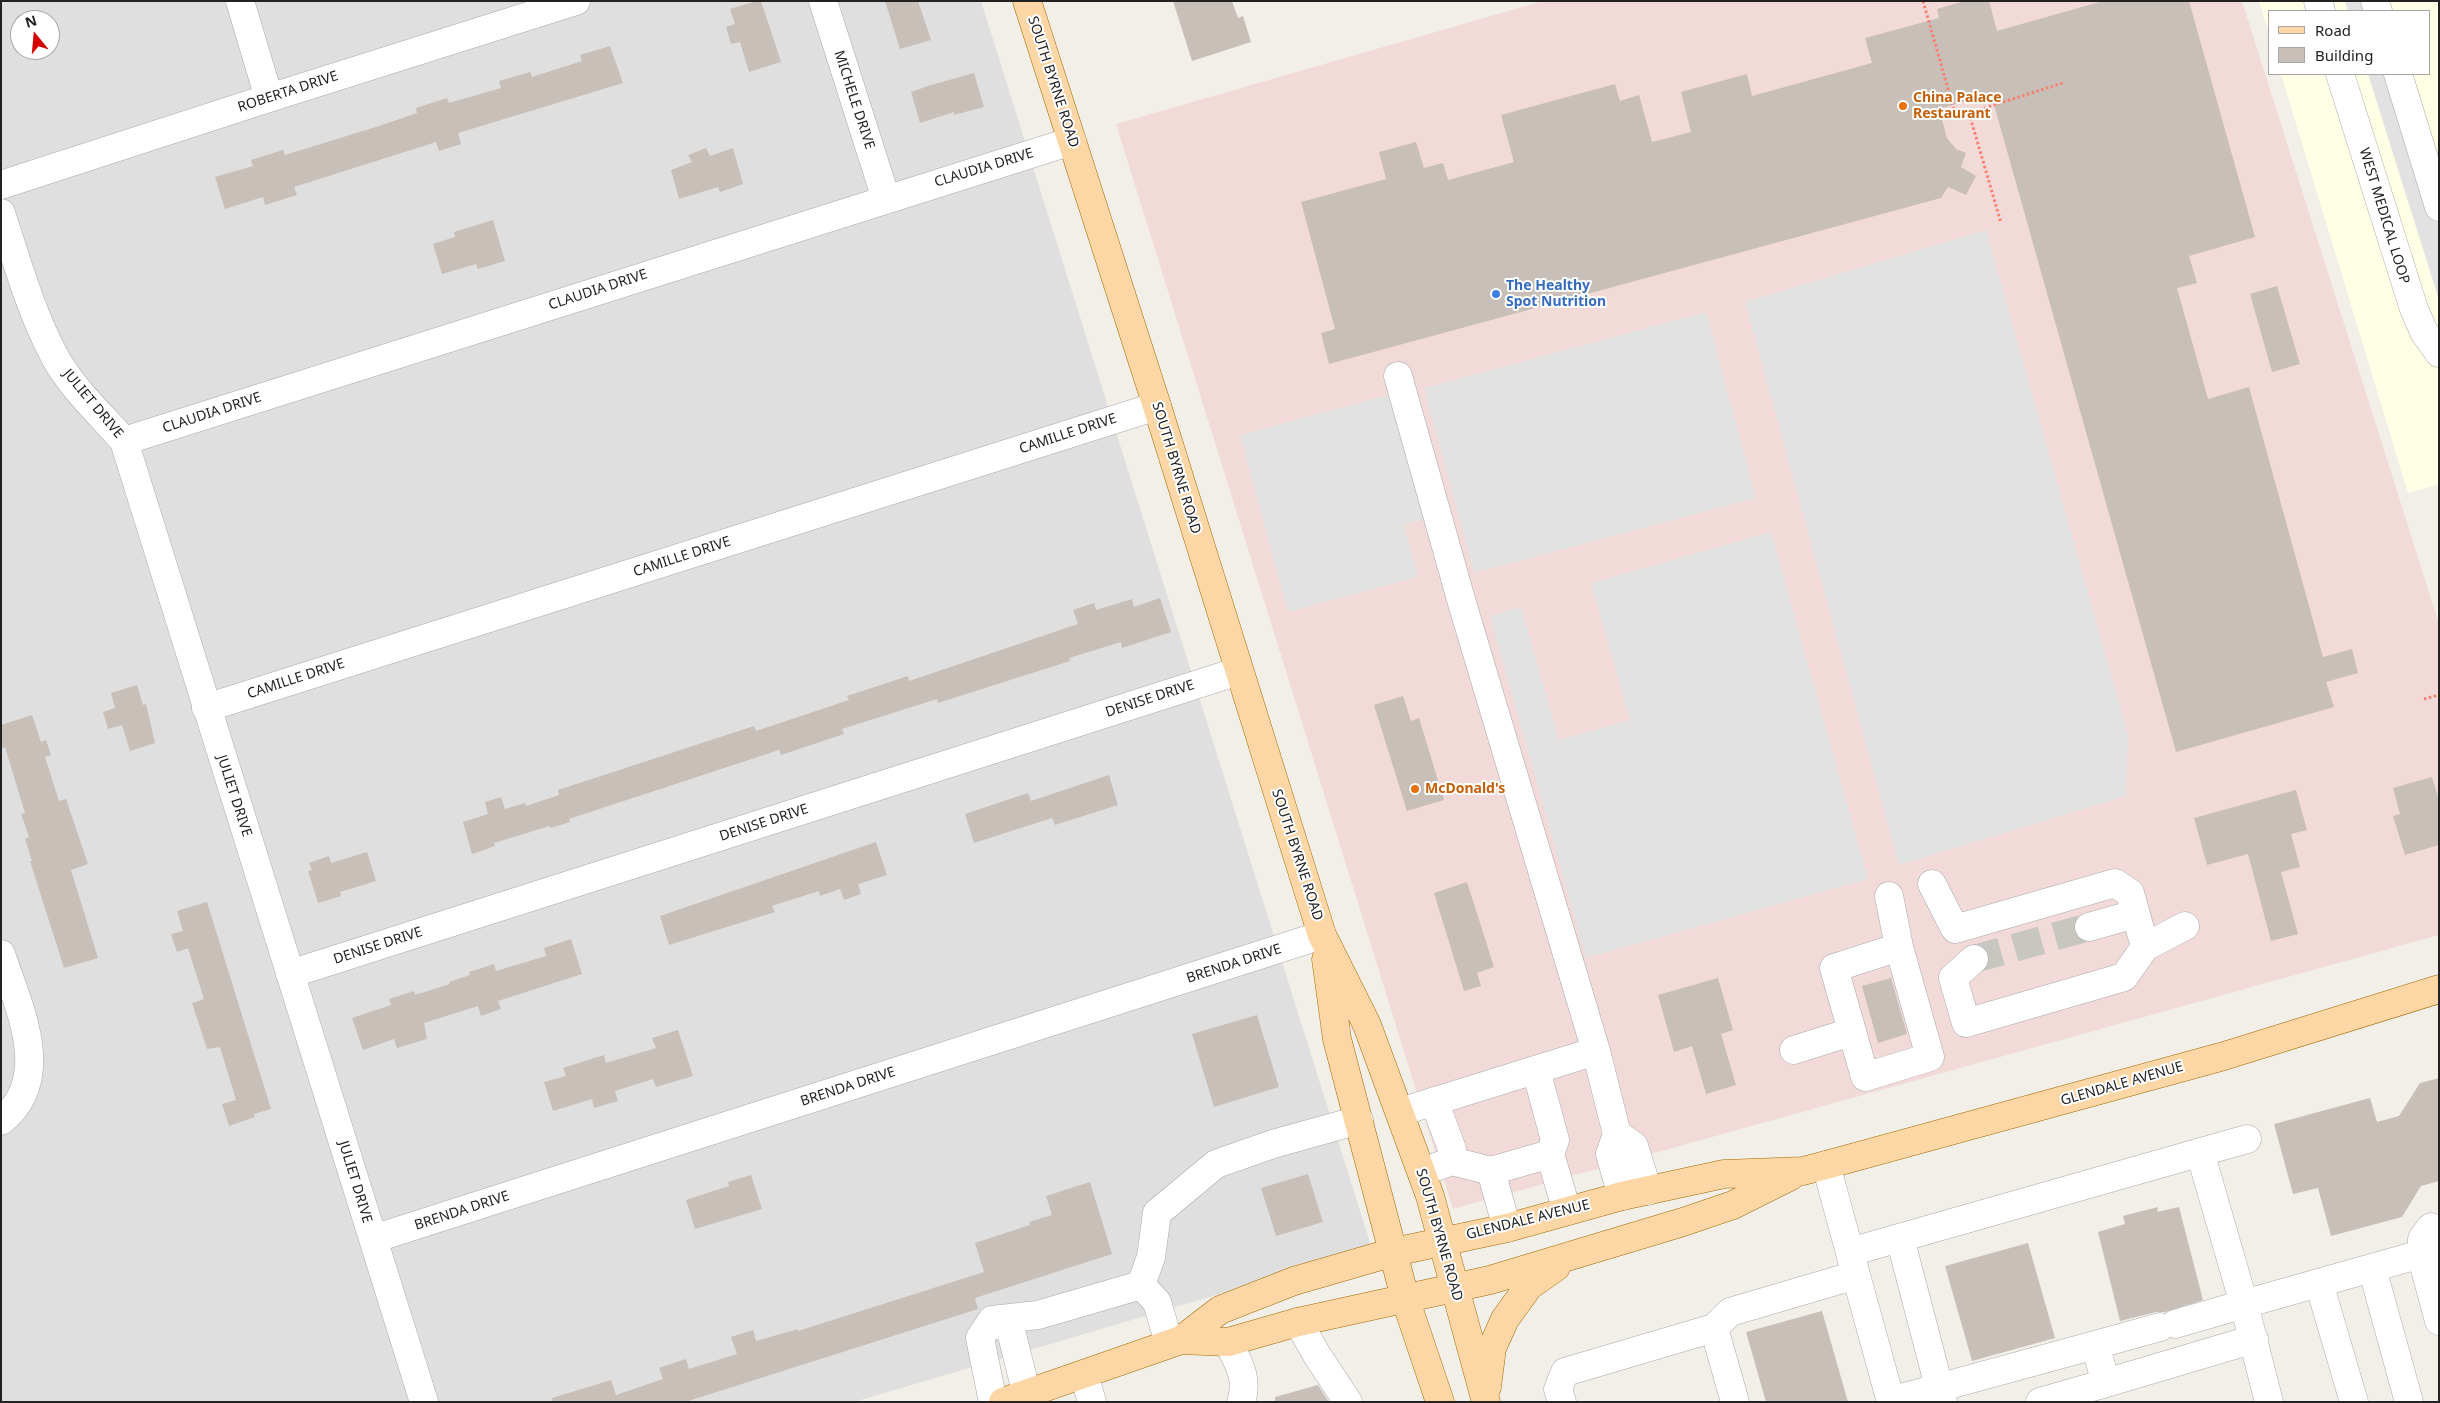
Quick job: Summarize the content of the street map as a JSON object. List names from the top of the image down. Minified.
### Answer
{"streets":{"main road":["SOUTH BYRNE ROAD","GLENDALE AVENUE"],"street":["ROBERTA DRIVE","MICHELE DRIVE","CLAUDIA DRIVE","WEST MEDICAL LOOP","JULIET DRIVE","CAMILLE DRIVE","DENISE DRIVE","BRENDA DRIVE"]},"crossings":[["SOUTH BYRNE ROAD","CLAUDIA DRIVE"],["SOUTH BYRNE ROAD","CAMILLE DRIVE"],["SOUTH BYRNE ROAD","DENISE DRIVE"],["SOUTH BYRNE ROAD","BRENDA DRIVE"],["SOUTH BYRNE ROAD","GLENDALE AVENUE"],["MICHELE DRIVE","CLAUDIA DRIVE"],["CLAUDIA DRIVE","JULIET DRIVE"],["JULIET DRIVE","CAMILLE DRIVE"],["JULIET DRIVE","DENISE DRIVE"],["JULIET DRIVE","BRENDA DRIVE"]],"places":["China Palace Restaurant","The Healthy Spot Nutrition","McDonald's"],"legend":["Road","Building"],"north":"top"}
